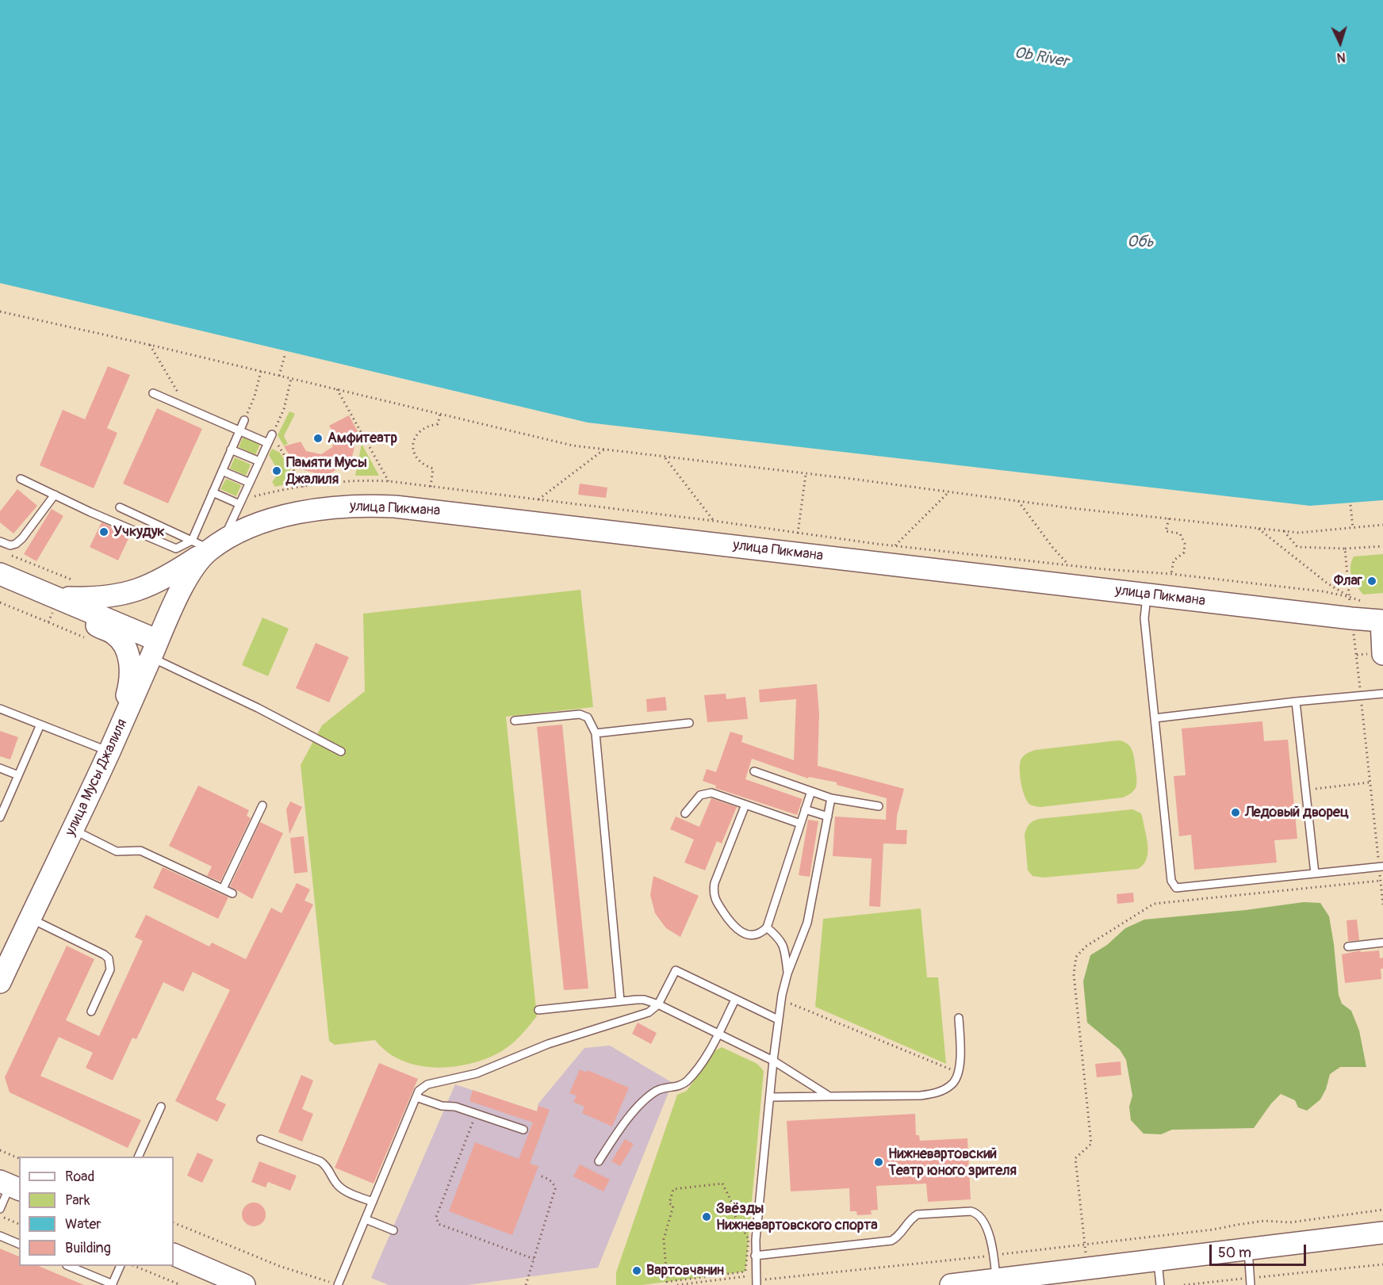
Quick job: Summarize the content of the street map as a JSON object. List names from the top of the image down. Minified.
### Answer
{"streets":{"street":["улица Пикмана","улица Мусы Джалиля"]},"crossings":[["улица Пикмана","улица Мусы Джалиля"]],"water":["Ob River","Обь"],"places":["Амфитеатр","Памяти Мусы Джалиля","Учкудук","Флаг","Ледовый дворец","Нижневартовский Театр юного зрителя","Звёзды Нижневартовского спорта","Вартовчанин"],"legend":["Road","Park","Water","Building"],"scale_bar":"50 m","north":"bottom"}
